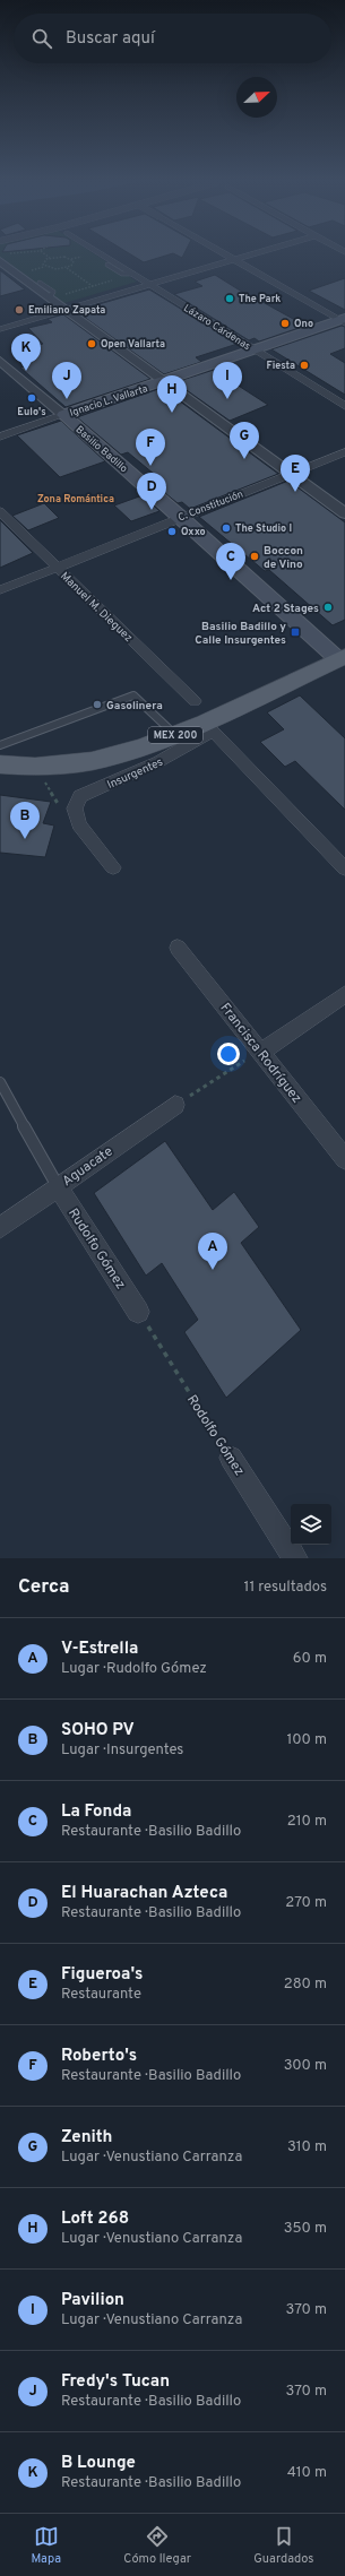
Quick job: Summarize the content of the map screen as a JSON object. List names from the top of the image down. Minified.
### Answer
{"streets":{"main road":["Ignacio L. Vallarta","Basilio Badillo","MEX 200"],"street":["Lázaro Cárdenas","C. Constitución","Manuel M. Dieguez","Insurgentes","Francisca Rodríguez","Aguacate","Rudolfo Gómez","Rodolfo Gómez"]},"crossings":[["Lázaro Cárdenas","Ignacio L. Vallarta"],["Ignacio L. Vallarta","Basilio Badillo"],["Basilio Badillo","C. Constitución"],["Basilio Badillo","MEX 200"],["C. Constitución","Manuel M. Dieguez"],["MEX 200","Insurgentes"],["Aguacate","Rudolfo Gómez"],["Rudolfo Gómez","Rodolfo Gómez"]],"districts":["Zona Romántica"],"places":{"other":["The Park","Emiliano Zapata","Ono","Open Vallarta","Fiesta","Eulo's","The Studio I","Oxxo","Boccon de Vino","Act 2 Stages","Gasolinera"],"transit":["Basilio Badillo y Calle Insurgentes"]},"north":"top right","page":{"search":"Buscar aquí","pins":["K","I","J","H","G","F","E","D","C","B","A"],"heading":["Cerca","11 resultados"],"list":[{"mark":"A","name":"V-Estrella","note":"Lugar · Rudolfo Gómez","value":"60 m"},{"mark":"B","name":"SOHO PV","note":"Lugar · Insurgentes","value":"100 m"},{"mark":"C","name":"La Fonda","note":"Restaurante · Basilio Badillo","value":"210 m"},{"mark":"D","name":"El Huarachan Azteca","note":"Restaurante · Basilio Badillo","value":"270 m"},{"mark":"E","name":"Figueroa's","note":"Restaurante","value":"280 m"},{"mark":"F","name":"Roberto's","note":"Restaurante · Basilio Badillo","value":"300 m"},{"mark":"G","name":"Zenith","note":"Lugar · Venustiano Carranza","value":"310 m"},{"mark":"H","name":"Loft 268","note":"Lugar · Venustiano Carranza","value":"350 m"},{"mark":"I","name":"Pavilion","note":"Lugar · Venustiano Carranza","value":"370 m"},{"mark":"J","name":"Fredy's Tucan","note":"Restaurante · Basilio Badillo","value":"370 m"},{"mark":"K","name":"B Lounge","note":"Restaurante · Basilio Badillo","value":"410 m"}],"nav":["Mapa","Cómo llegar","Guardados"]}}
